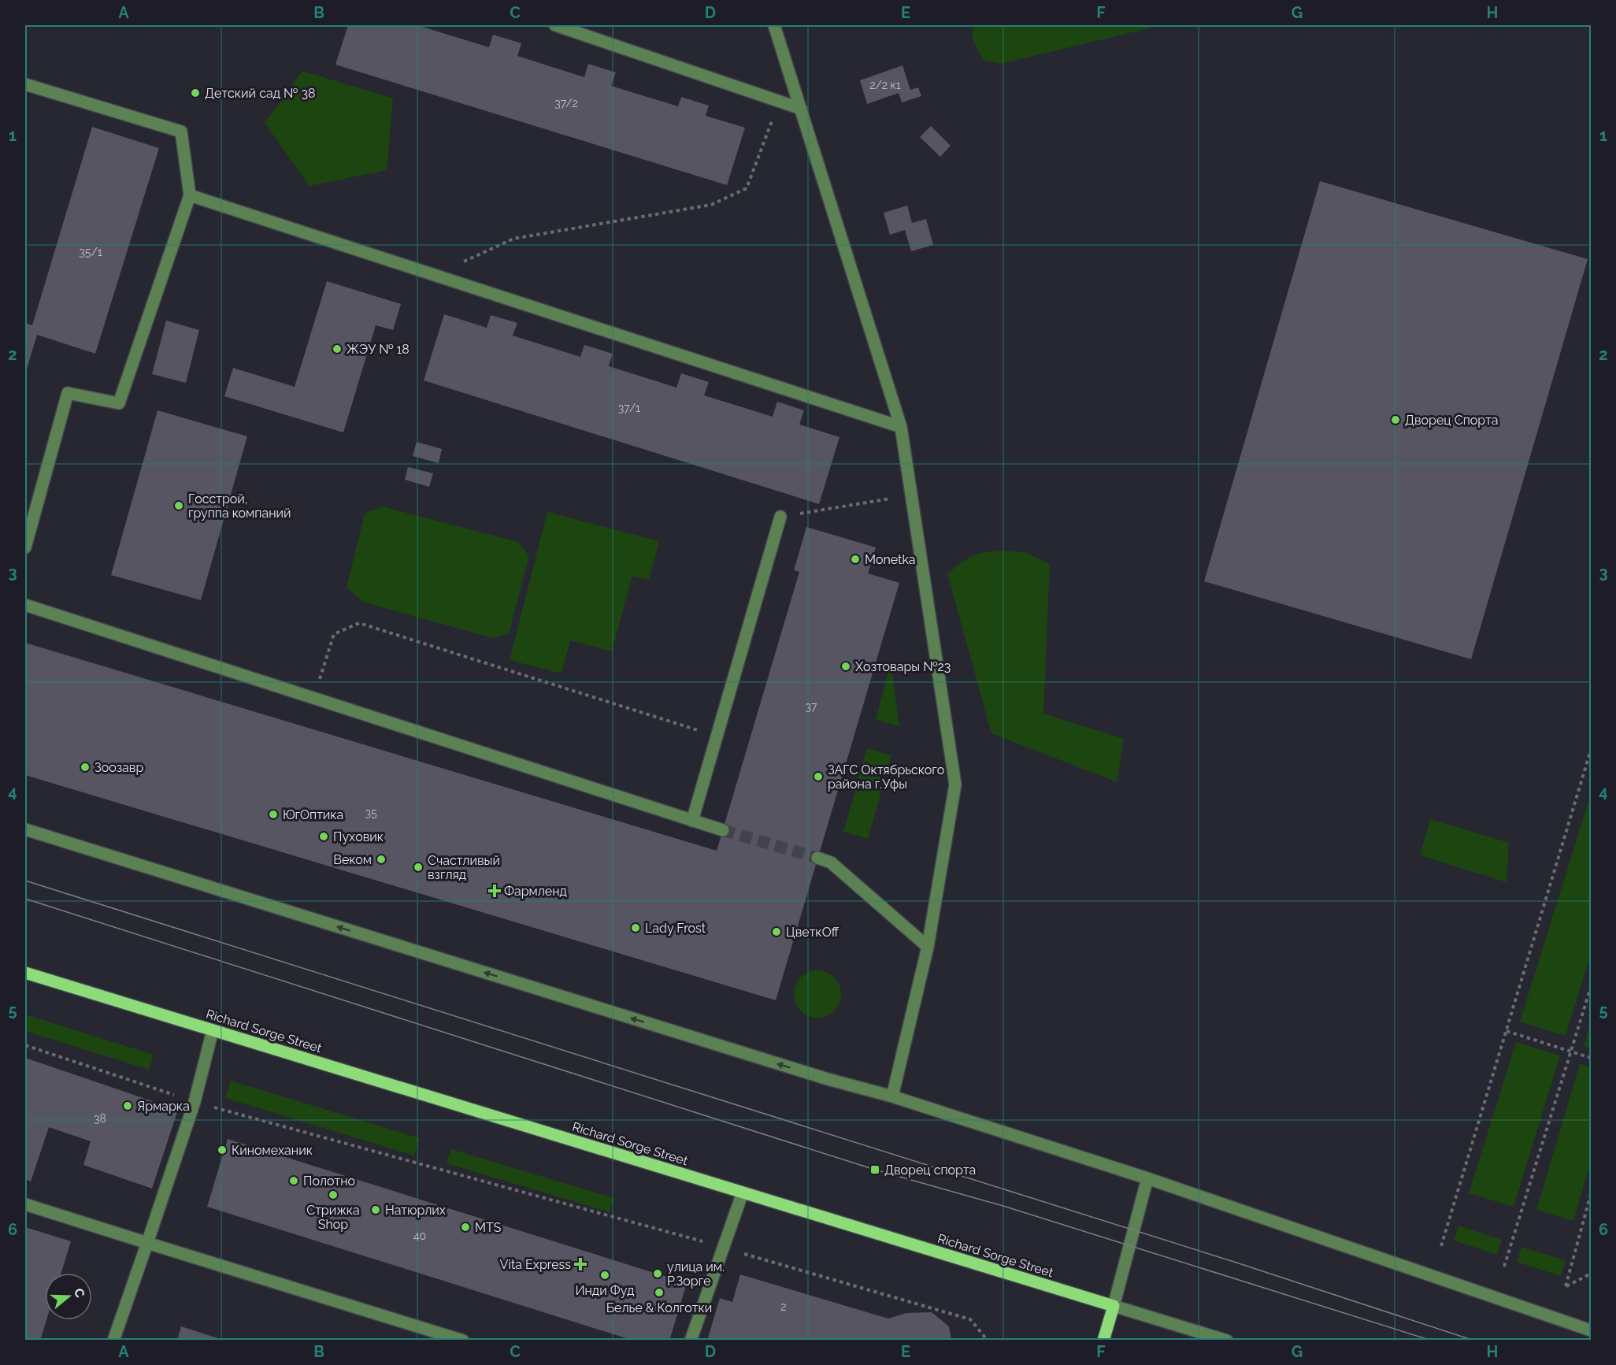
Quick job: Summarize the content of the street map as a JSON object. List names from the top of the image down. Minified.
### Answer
{"streets":{"main road":["Richard Sorge Street"]},"places":{"other":["Детский сад № 38","ЖЭУ № 18","Дворец Спорта","Госстрой, группа компаний","Monetka","Хозтовары №23","Зоозавр","ЗАГС Октябрьского района г.Уфы","ЮгОптика","Пуховик","Веком","Счастливый взгляд","Lady Frost","ЦветкOff","Ярмарка","Киномеханик","Полотно","Стрижка Shop","Натюрлих","MTS","улица им. Р.Зорге","Инди Фуд","Белье & Колготки"],"health":["Фармленд","Vita Express"],"transit":["Дворец спорта"]},"house_numbers":["2/2 к1","37/2","35/1","37/1","37","35","38","40","2"],"north":"right","grid":{"columns":["A","B","C","D","E","F","G","H"],"rows":["1","2","3","4","5","6"]}}
